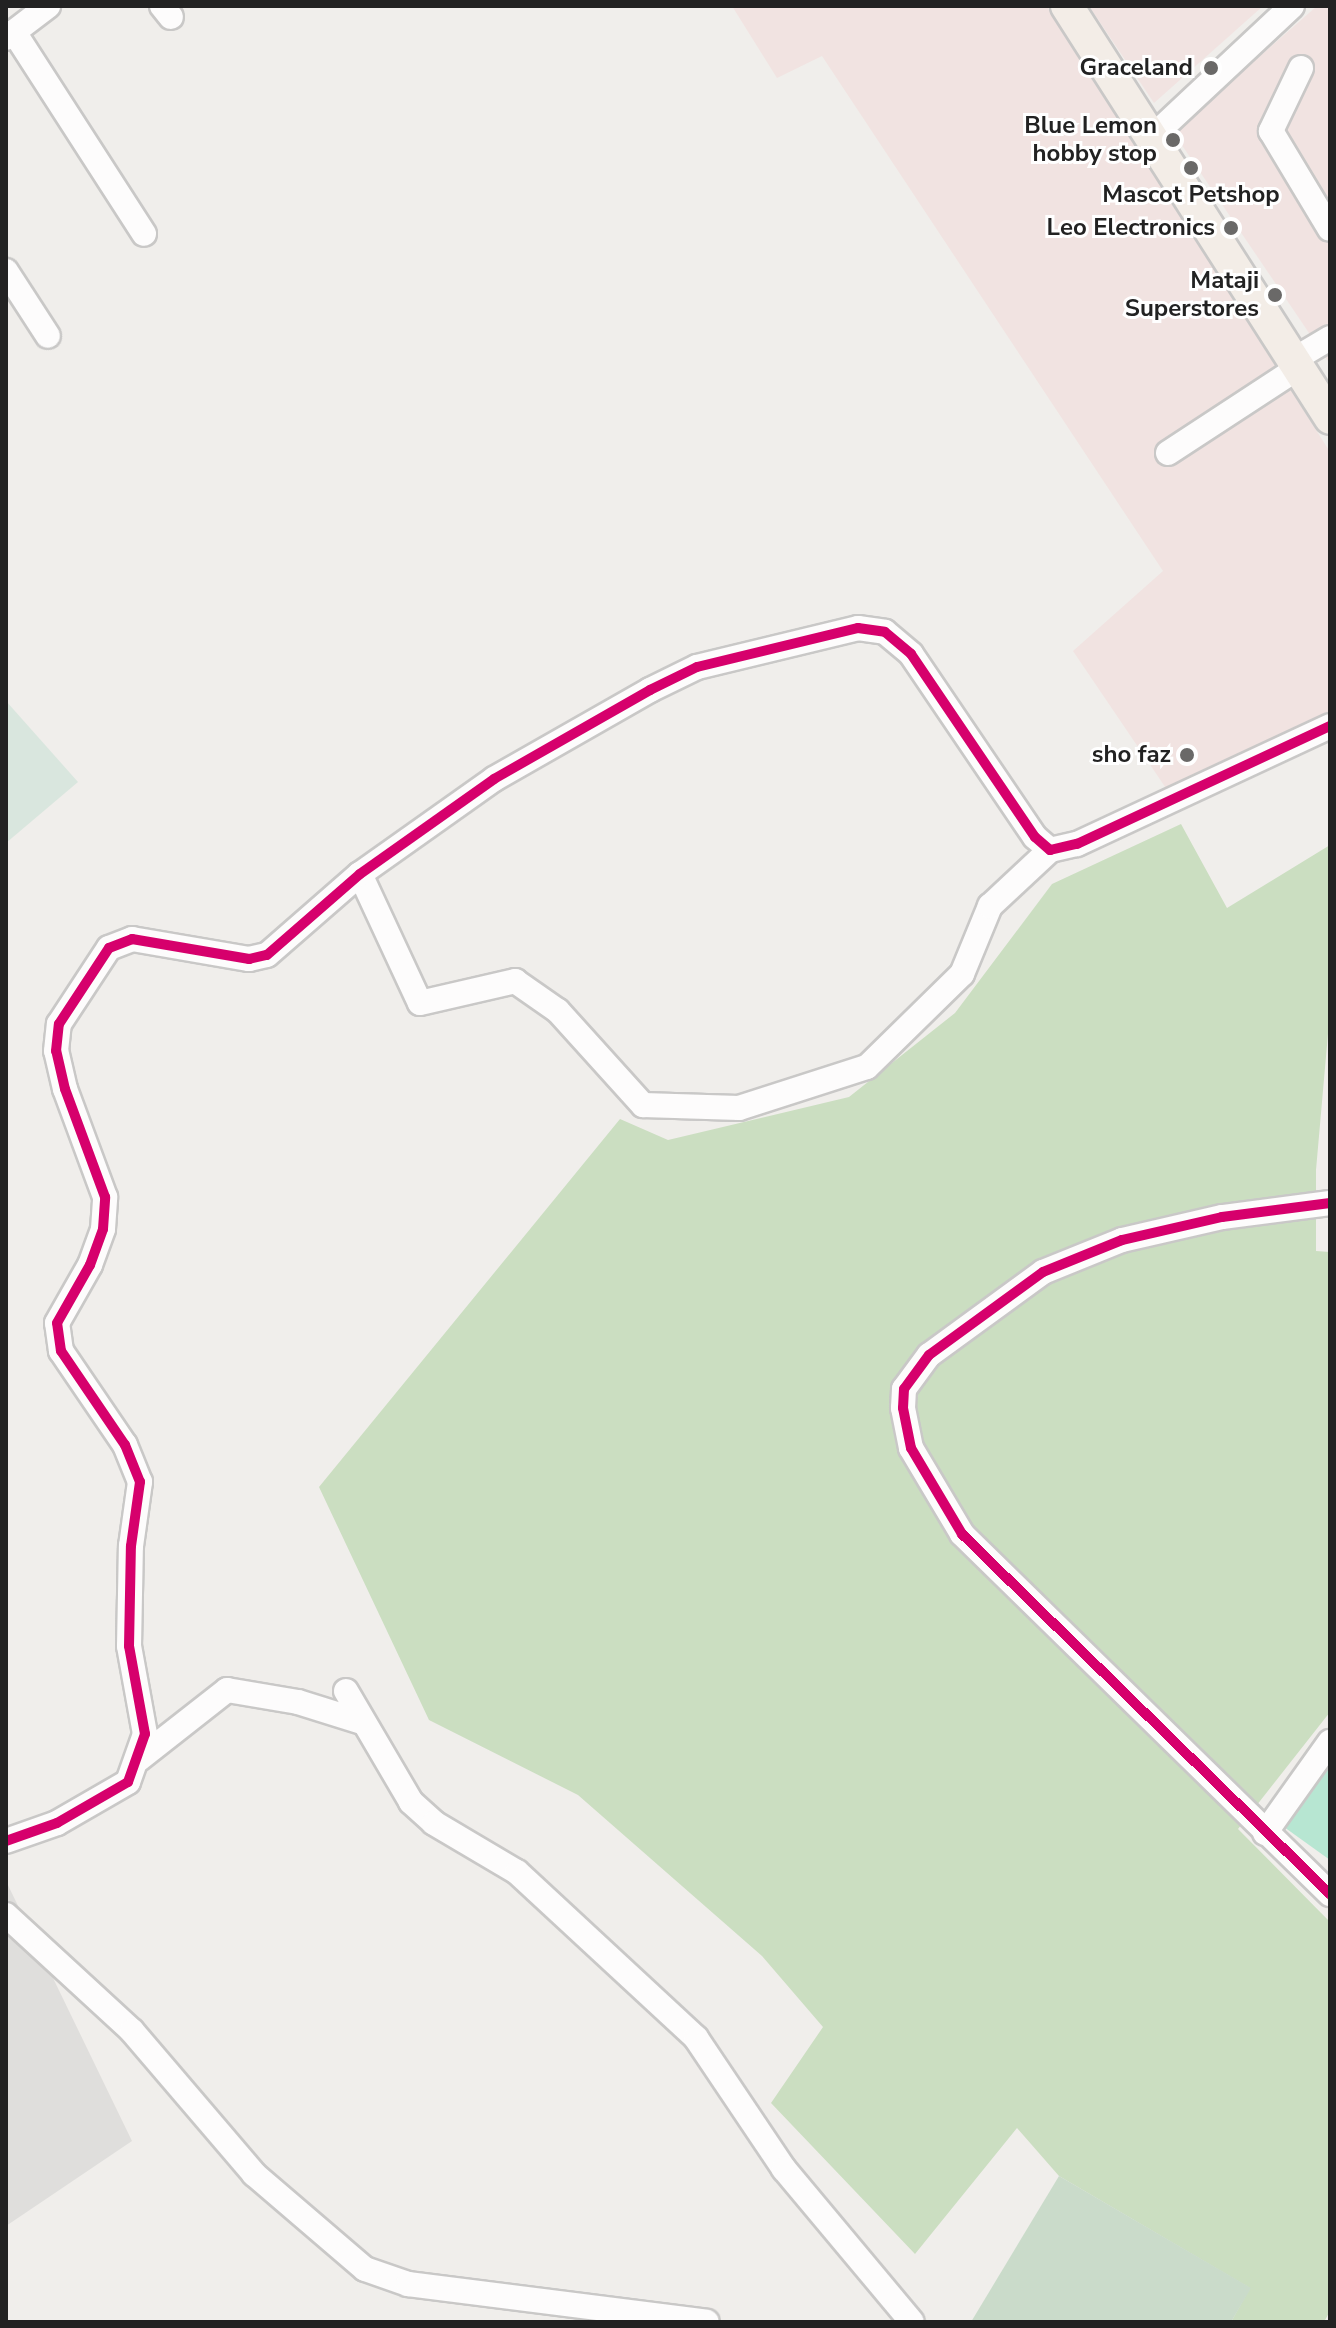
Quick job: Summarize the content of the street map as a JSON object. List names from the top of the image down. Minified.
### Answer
{"places":["Graceland","Blue Lemon hobby stop","Mascot Petshop","Leo Electronics","Mataji Superstores","sho faz"]}
